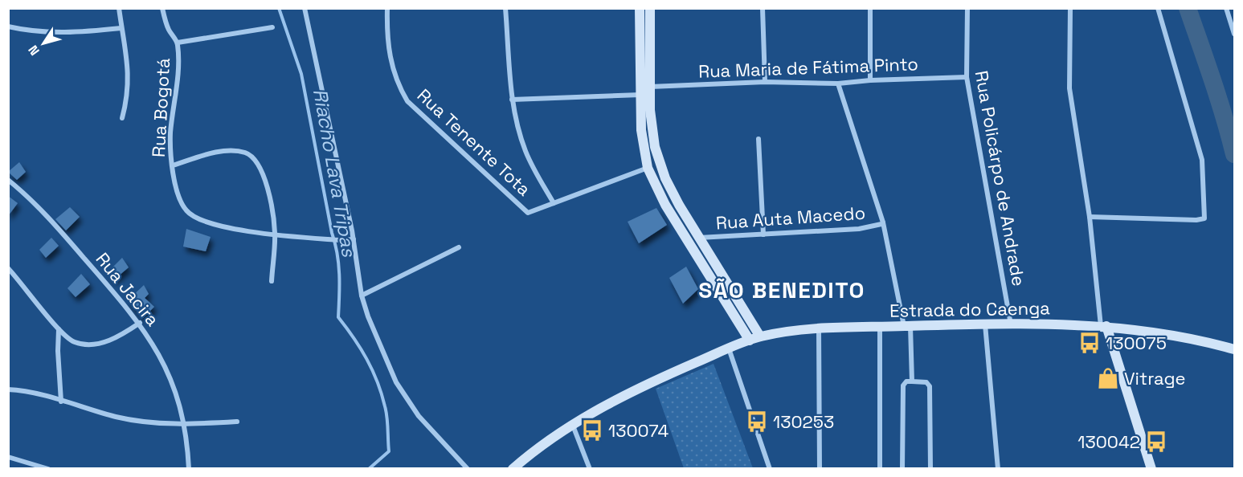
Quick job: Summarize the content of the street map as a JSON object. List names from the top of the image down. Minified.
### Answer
{"streets":{"main road":["Estrada do Caenga"],"street":["Rua Maria de Fátima Pinto","Rua Bogotá","Rua Tenente Tota","Rua Policárpo de Andrade","Rua Auta Macedo","Rua Jacira"]},"crossings":[["Rua Maria de Fátima Pinto","Rua Policárpo de Andrade"],["Rua Maria de Fátima Pinto","Rua Auta Macedo"],["Rua Policárpo de Andrade","Estrada do Caenga"],["Rua Auta Macedo","Estrada do Caenga"]],"districts":["SÃO BENEDITO"],"water":["Riacho Lava Tripas"],"places":{"bus stop":["130075","130253","130074","130042"],"shop":["Vitrage"]},"north":"bottom left"}
